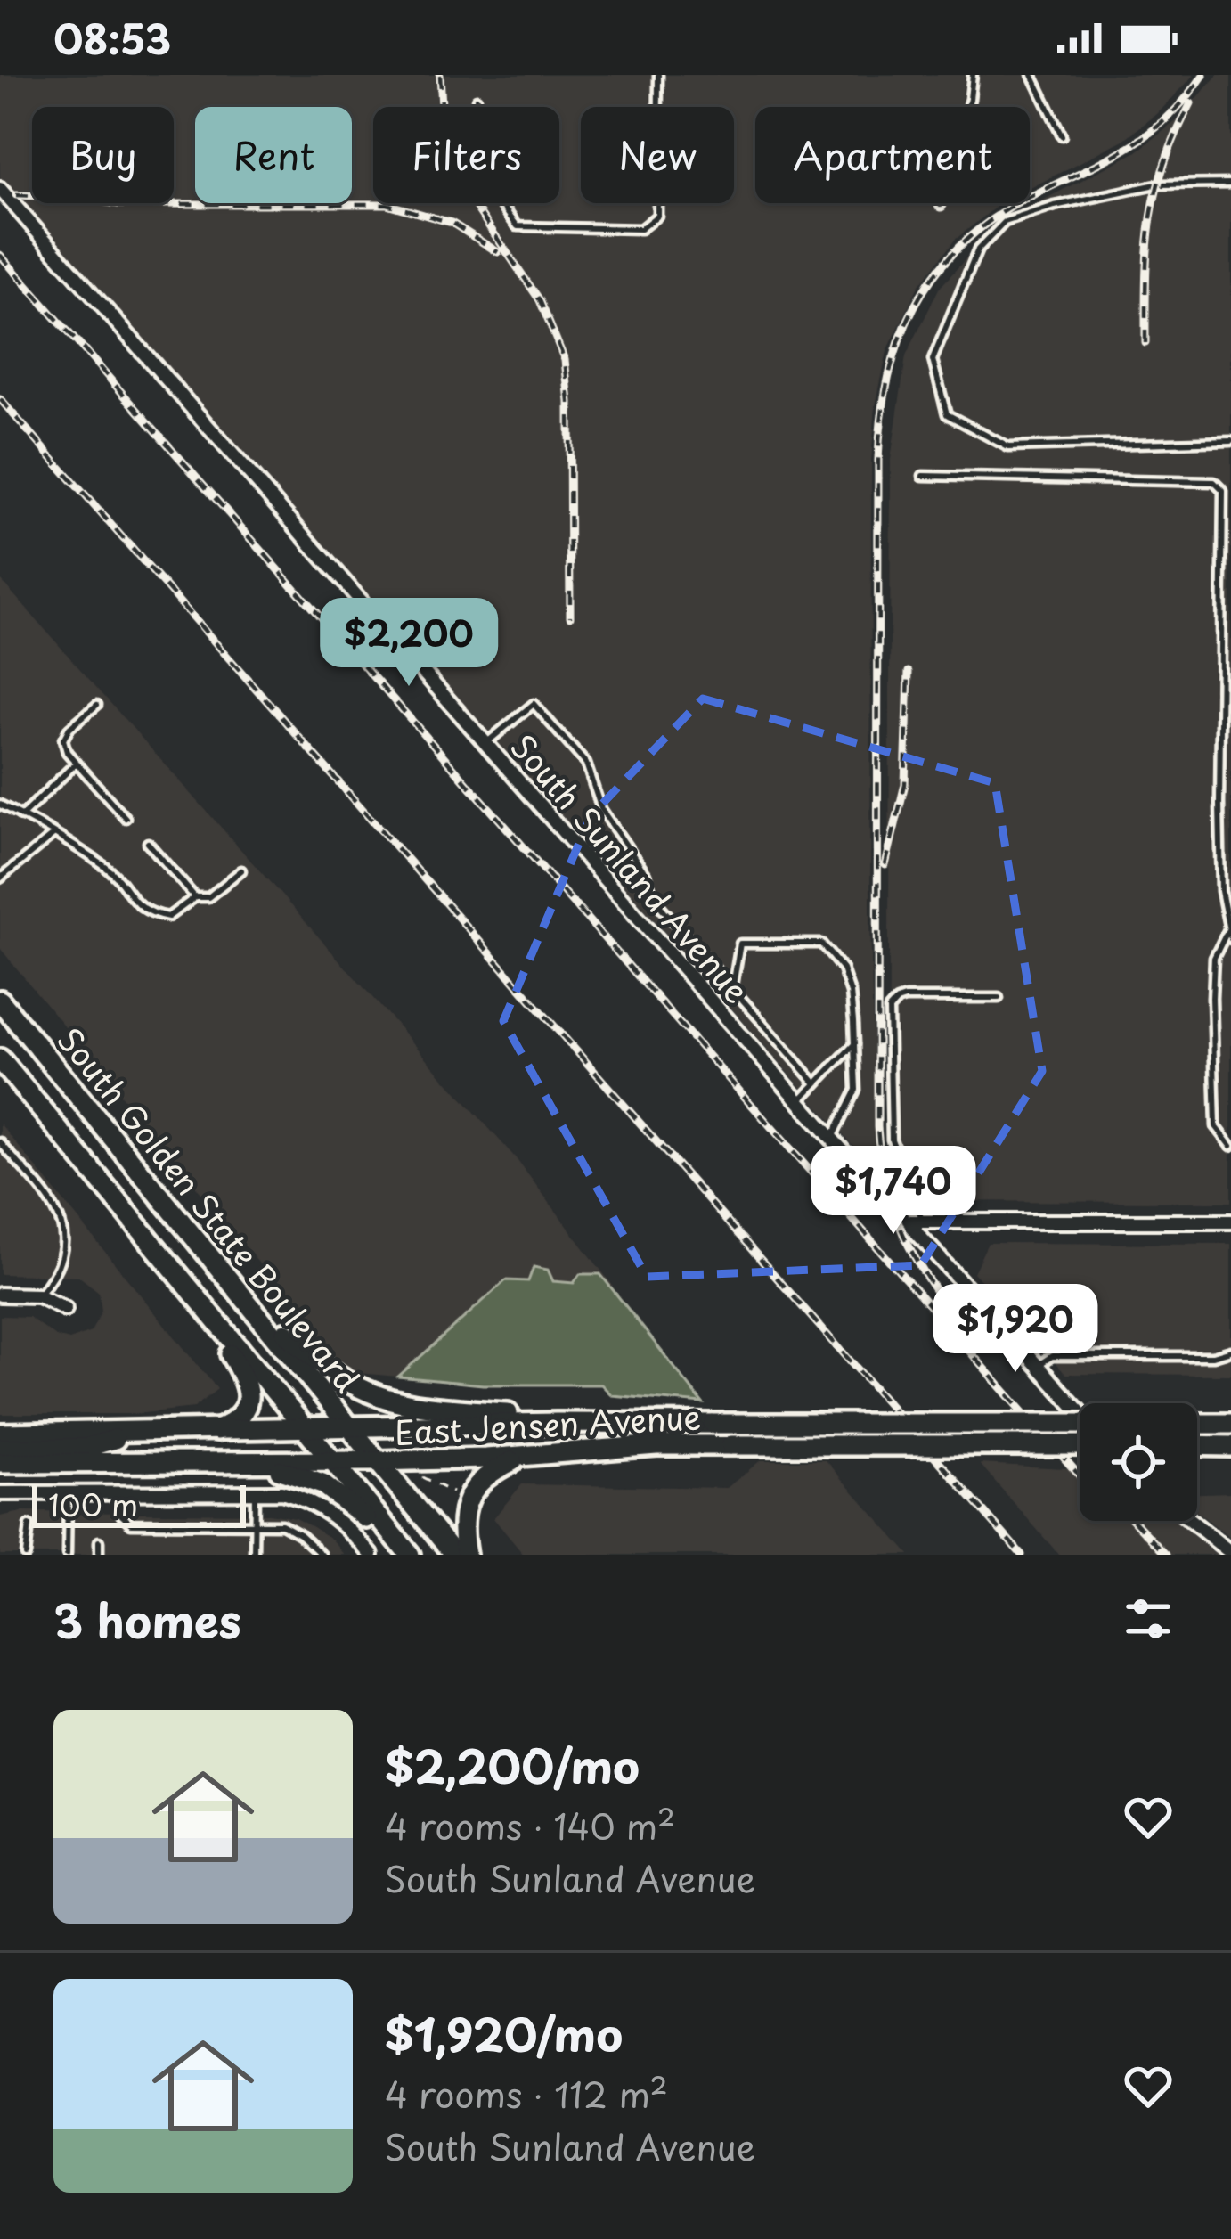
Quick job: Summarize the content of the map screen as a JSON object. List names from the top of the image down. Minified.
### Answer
{"streets":{"main road":["South Golden State Boulevard","East Jensen Avenue"],"street":["South Sunland Avenue"]},"crossings":[["South Golden State Boulevard","East Jensen Avenue"]],"scale_bar":"100 m","page":{"status":"08:53","chip":["Buy","Rent","Filters","New","Apartment"],"price":["$2,200","$1,740","$1,920"],"scale":"100 m","heading":"3 homes","list":[{"name":"$2,200/mo","note":"4 rooms · 140 m² · South Sunland Avenue"},{"name":"$1,920/mo","note":"4 rooms · 112 m² · South Sunland Avenue"}]}}
